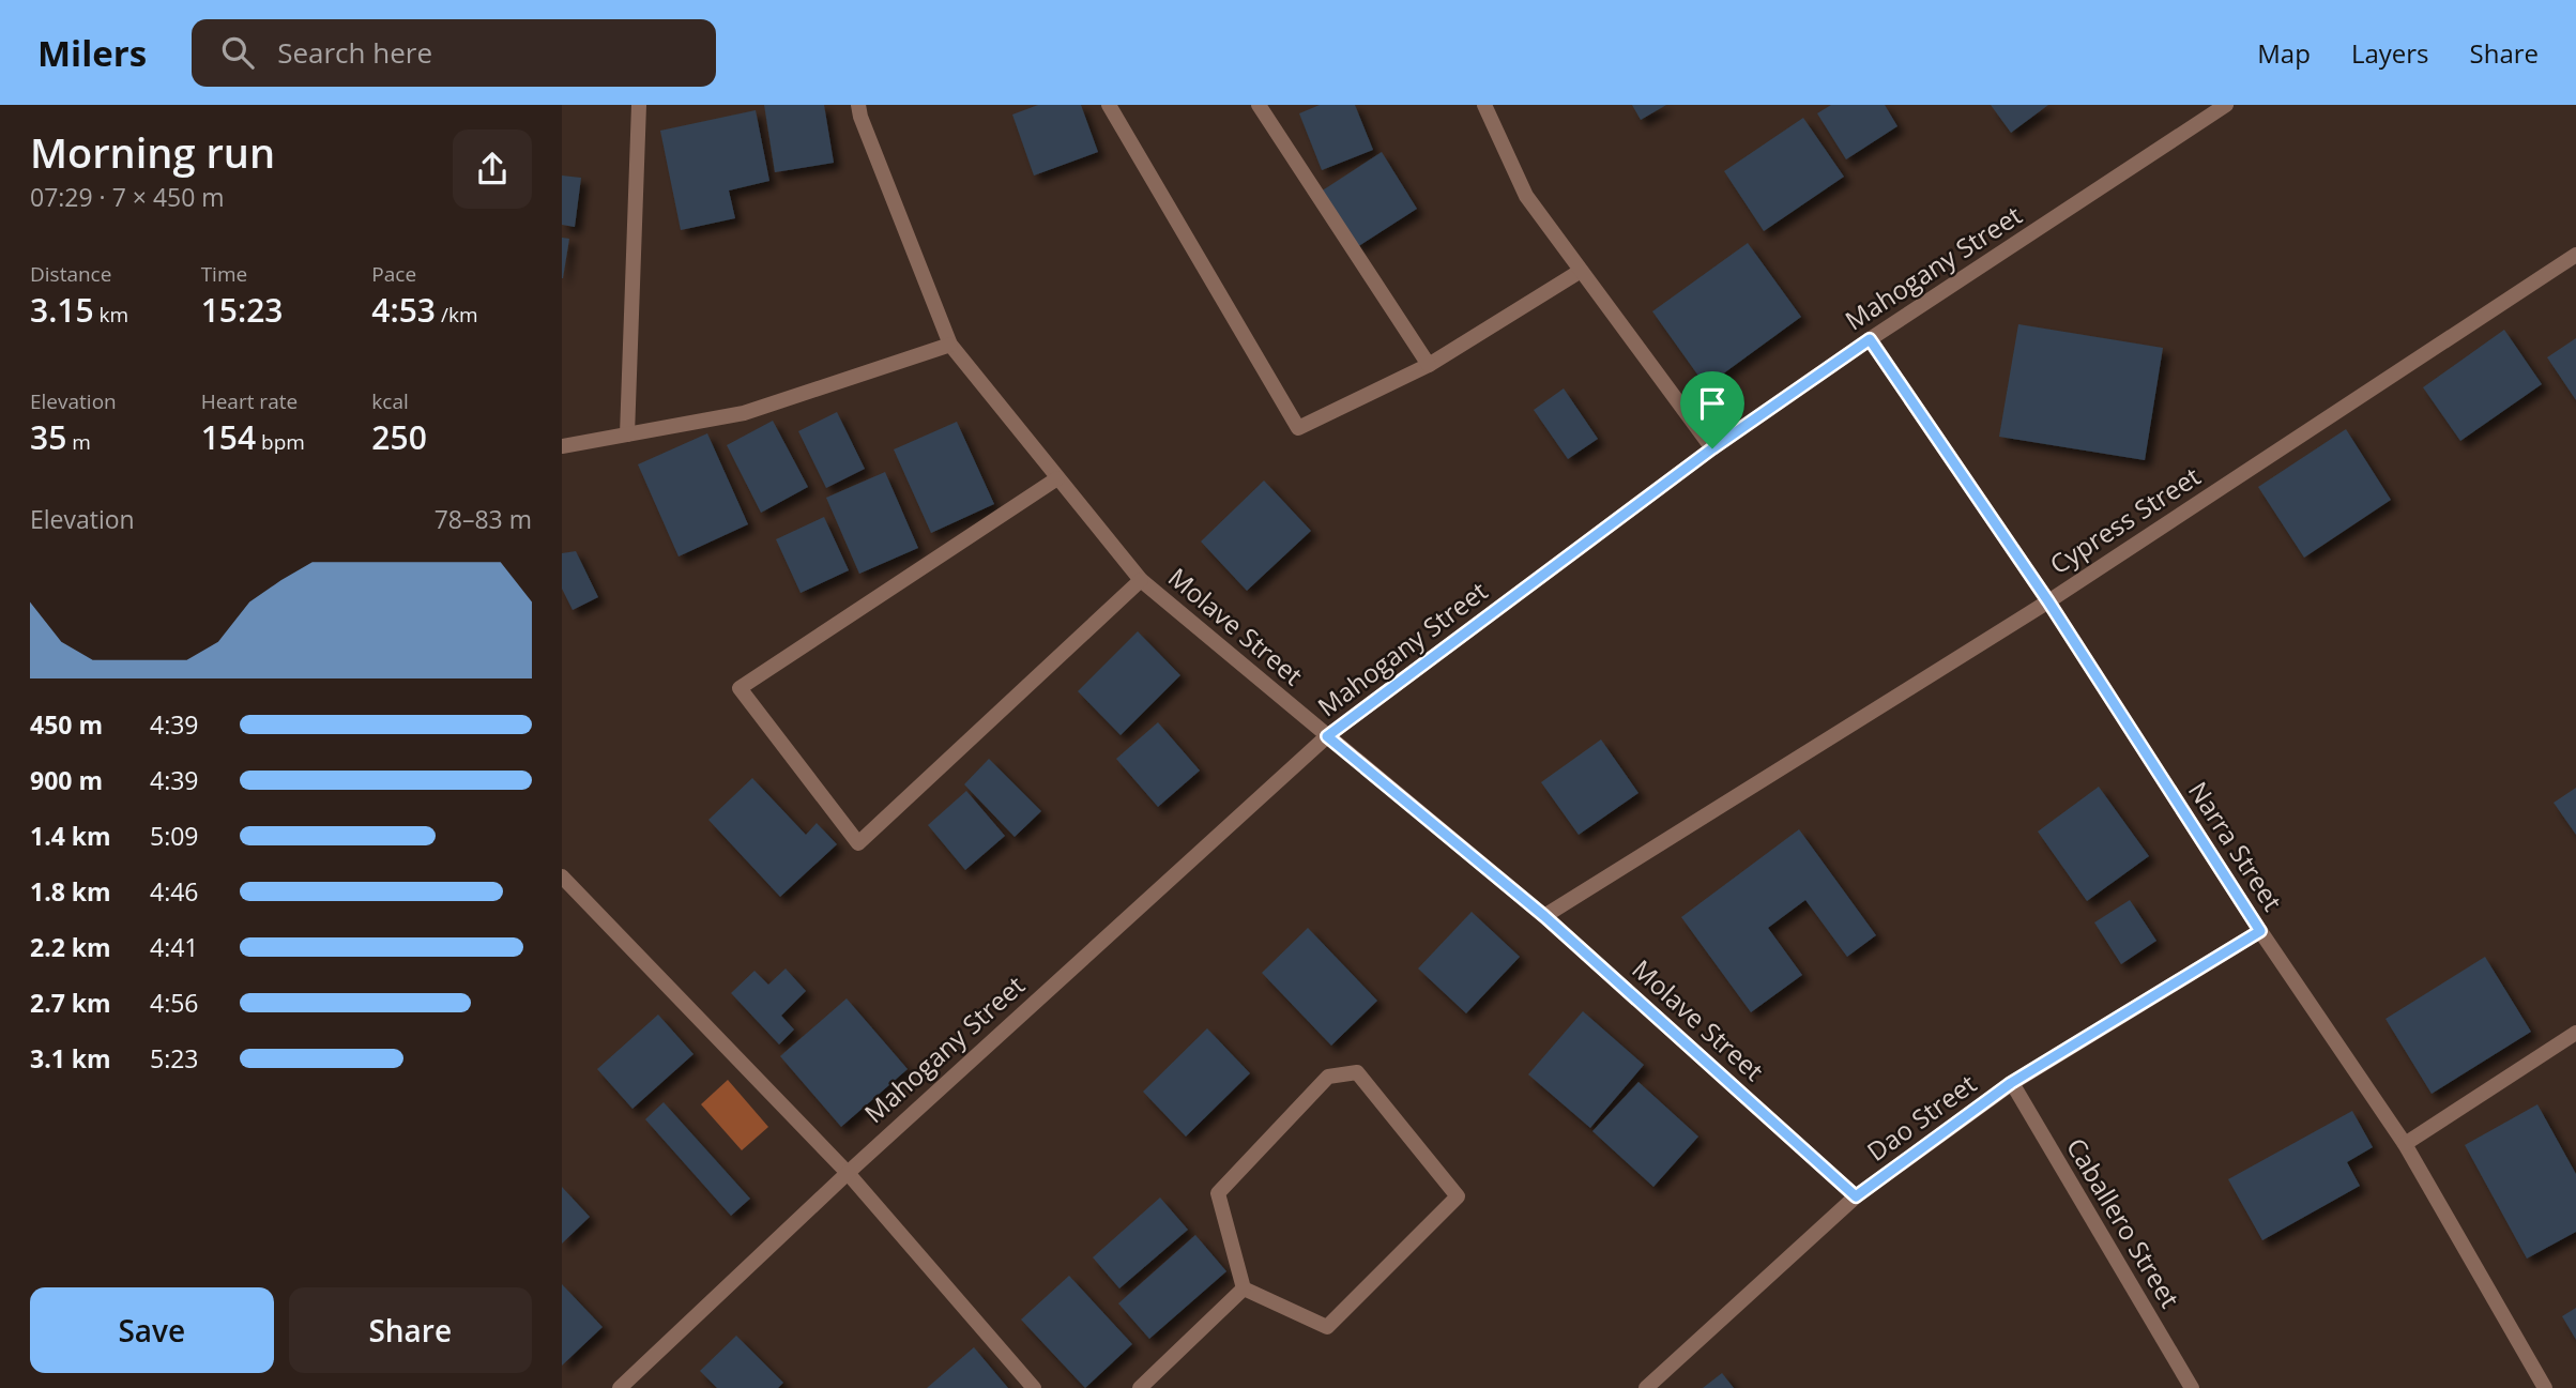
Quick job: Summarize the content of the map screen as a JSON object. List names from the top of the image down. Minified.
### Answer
{"streets":{"street":["Mahogany Street","Cypress Street","Molave Street","Narra Street","Dao Street","Caballero Street"]},"crossings":[["Mahogany Street","Molave Street"],["Mahogany Street","Narra Street"],["Cypress Street","Molave Street"],["Cypress Street","Narra Street"],["Molave Street","Dao Street"],["Narra Street","Dao Street"],["Dao Street","Caballero Street"]],"page":{"header":"Milers","search":"Search here","nav":["Map","Layers","Share"],"heading":["Morning run","07:29 · 7 × 450 m"],"stats":[["Distance","3.15 km"],["Time","15:23"],["Pace","4:53 /km"],["Elevation","35 m"],["Heart rate","154 bpm"],["kcal","250"]],"chart":["Elevation","78–83 m"],"list":[{"name":"450 m","note":"4:39"},{"name":"900 m","note":"4:39"},{"name":"1.4 km","note":"5:09"},{"name":"1.8 km","note":"4:46"},{"name":"2.2 km","note":"4:41"},{"name":"2.7 km","note":"4:56"},{"name":"3.1 km","note":"5:23"}],"buttons":["Save","Share"]}}
